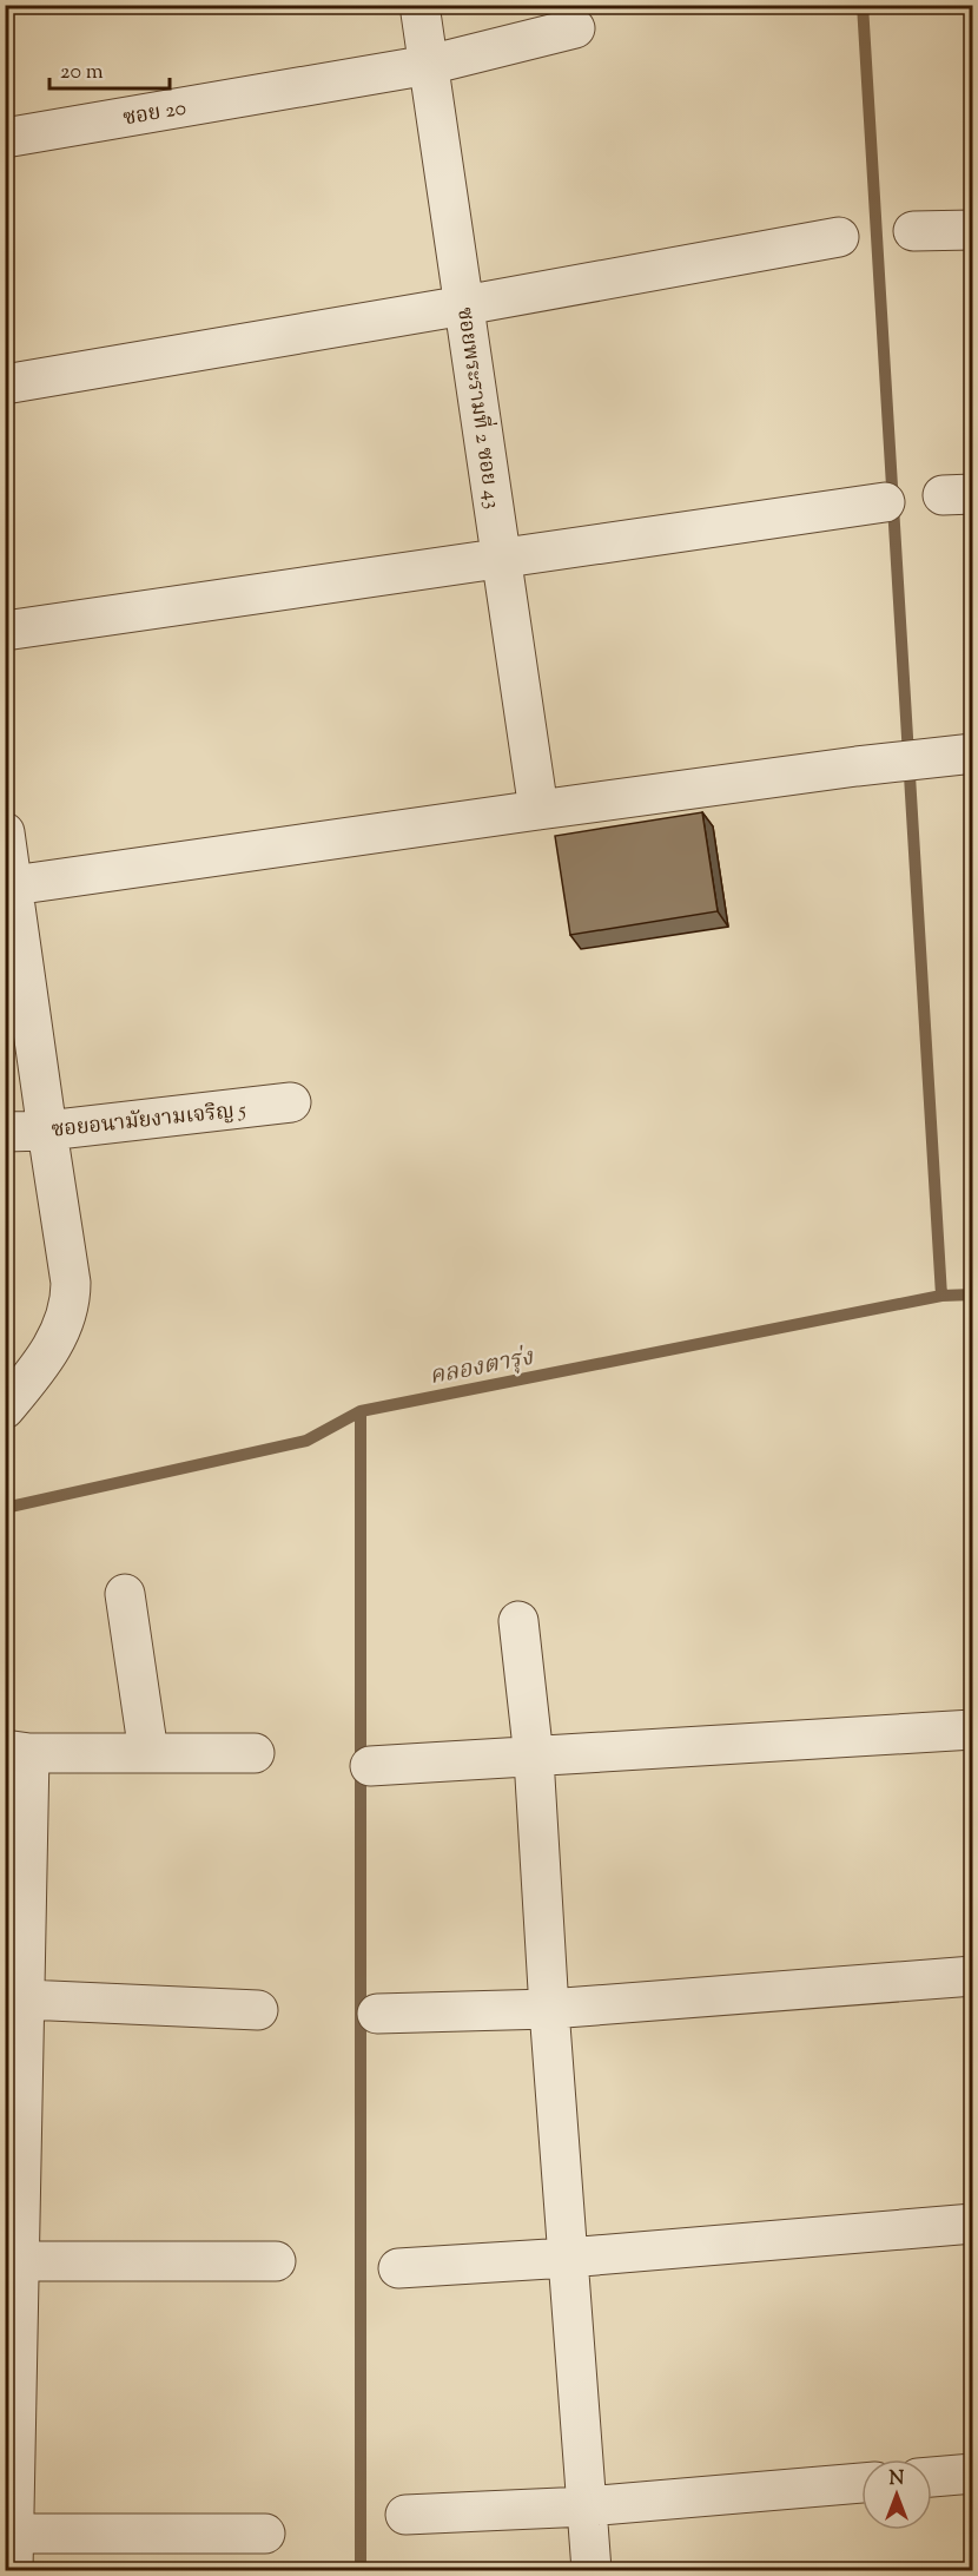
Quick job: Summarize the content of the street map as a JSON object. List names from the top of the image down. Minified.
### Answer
{"streets":{"street":["ซอย 20","ซอยพระรามที่ 2 ซอย 43","ซอยอนามัยงามเจริญ 5"]},"crossings":[["ซอย 20","ซอยพระรามที่ 2 ซอย 43"]],"water":["คลองตารุ่ง"],"scale_bar":"20 m","north":"top"}
